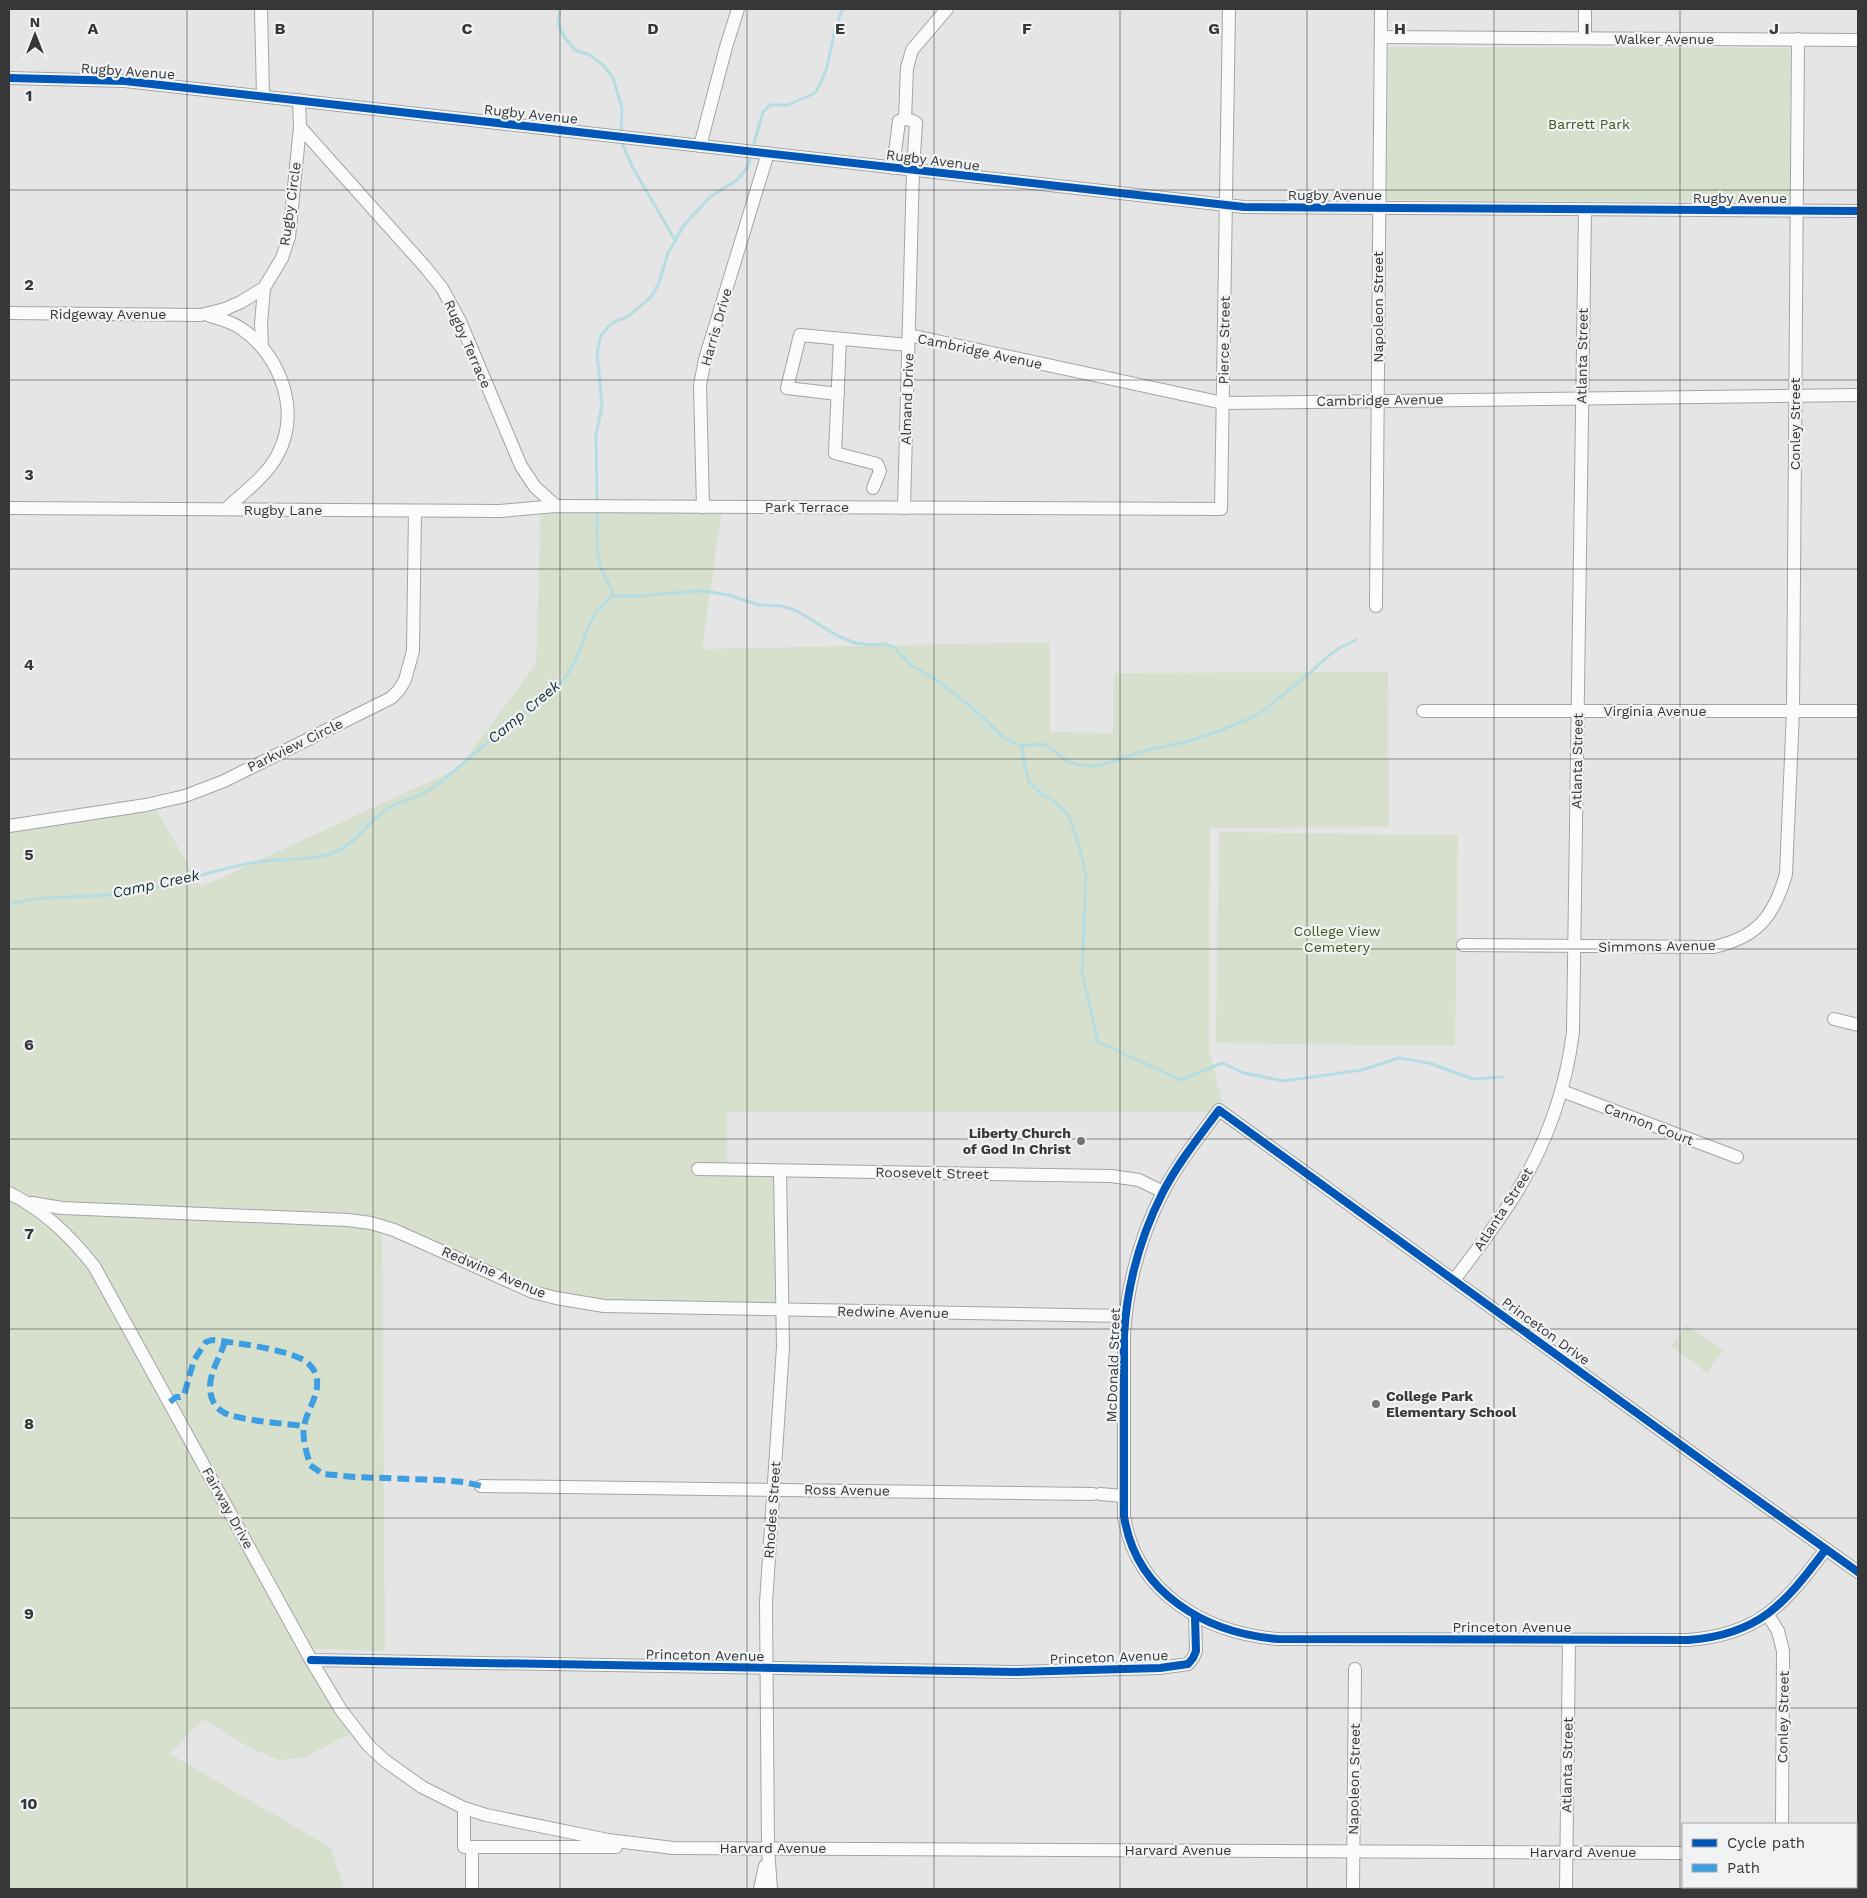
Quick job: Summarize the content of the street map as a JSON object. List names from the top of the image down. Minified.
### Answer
{"streets":{"street":["Walker Avenue","Rugby Avenue","Rugby Circle","Napoleon Street","Ridgeway Avenue","Harris Drive","Pierce Street","Rugby Terrace","Cambridge Avenue","Atlanta Street","Almand Drive","Conley Street","Park Terrace","Rugby Lane","Virginia Avenue","Parkview Circle","Simmons Avenue","Cannon Court","Roosevelt Street","Redwine Avenue","Princeton Drive","McDonald Street","Ross Avenue","Fairway Drive","Rhodes Street","Princeton Avenue","Harvard Avenue"]},"crossings":[["Walker Avenue","Napoleon Street"],["Walker Avenue","Conley Street"],["Rugby Avenue","Rugby Circle"],["Rugby Avenue","Napoleon Street"],["Rugby Avenue","Harris Drive"],["Rugby Avenue","Pierce Street"],["Rugby Avenue","Atlanta Street"],["Rugby Avenue","Almand Drive"],["Rugby Avenue","Conley Street"],["Rugby Circle","Ridgeway Avenue"],["Rugby Circle","Rugby Terrace"],["Napoleon Street","Cambridge Avenue"],["Napoleon Street","Harvard Avenue"],["Harris Drive","Park Terrace"],["Pierce Street","Cambridge Avenue"],["Pierce Street","Park Terrace"],["Rugby Terrace","Park Terrace"],["Rugby Terrace","Rugby Lane"],["Cambridge Avenue","Atlanta Street"],["Cambridge Avenue","Almand Drive"],["Cambridge Avenue","Conley Street"],["Atlanta Street","Virginia Avenue"],["Atlanta Street","Simmons Avenue"],["Atlanta Street","Cannon Court"],["Atlanta Street","Princeton Drive"],["Atlanta Street","Princeton Avenue"],["Atlanta Street","Harvard Avenue"],["Almand Drive","Park Terrace"],["Conley Street","Virginia Avenue"],["Conley Street","Simmons Avenue"],["Conley Street","Princeton Avenue"],["Park Terrace","Rugby Lane"],["Rugby Lane","Parkview Circle"],["Roosevelt Street","McDonald Street"],["Roosevelt Street","Rhodes Street"],["Redwine Avenue","McDonald Street"],["Redwine Avenue","Fairway Drive"],["Redwine Avenue","Rhodes Street"],["Princeton Drive","McDonald Street"],["Princeton Drive","Princeton Avenue"],["McDonald Street","Ross Avenue"],["McDonald Street","Princeton Avenue"],["Ross Avenue","Rhodes Street"],["Fairway Drive","Princeton Avenue"],["Fairway Drive","Harvard Avenue"],["Rhodes Street","Princeton Avenue"],["Rhodes Street","Harvard Avenue"]],"water":["Camp Creek"],"parks":["Barrett Park","College View Cemetery"],"places":["Liberty Church of God In Christ","College Park Elementary School"],"legend":["Cycle path","Path"],"north":"top","grid":{"columns":["A","B","C","D","E","F","G","H","I","J"],"rows":["1","2","3","4","5","6","7","8","9","10"]}}
